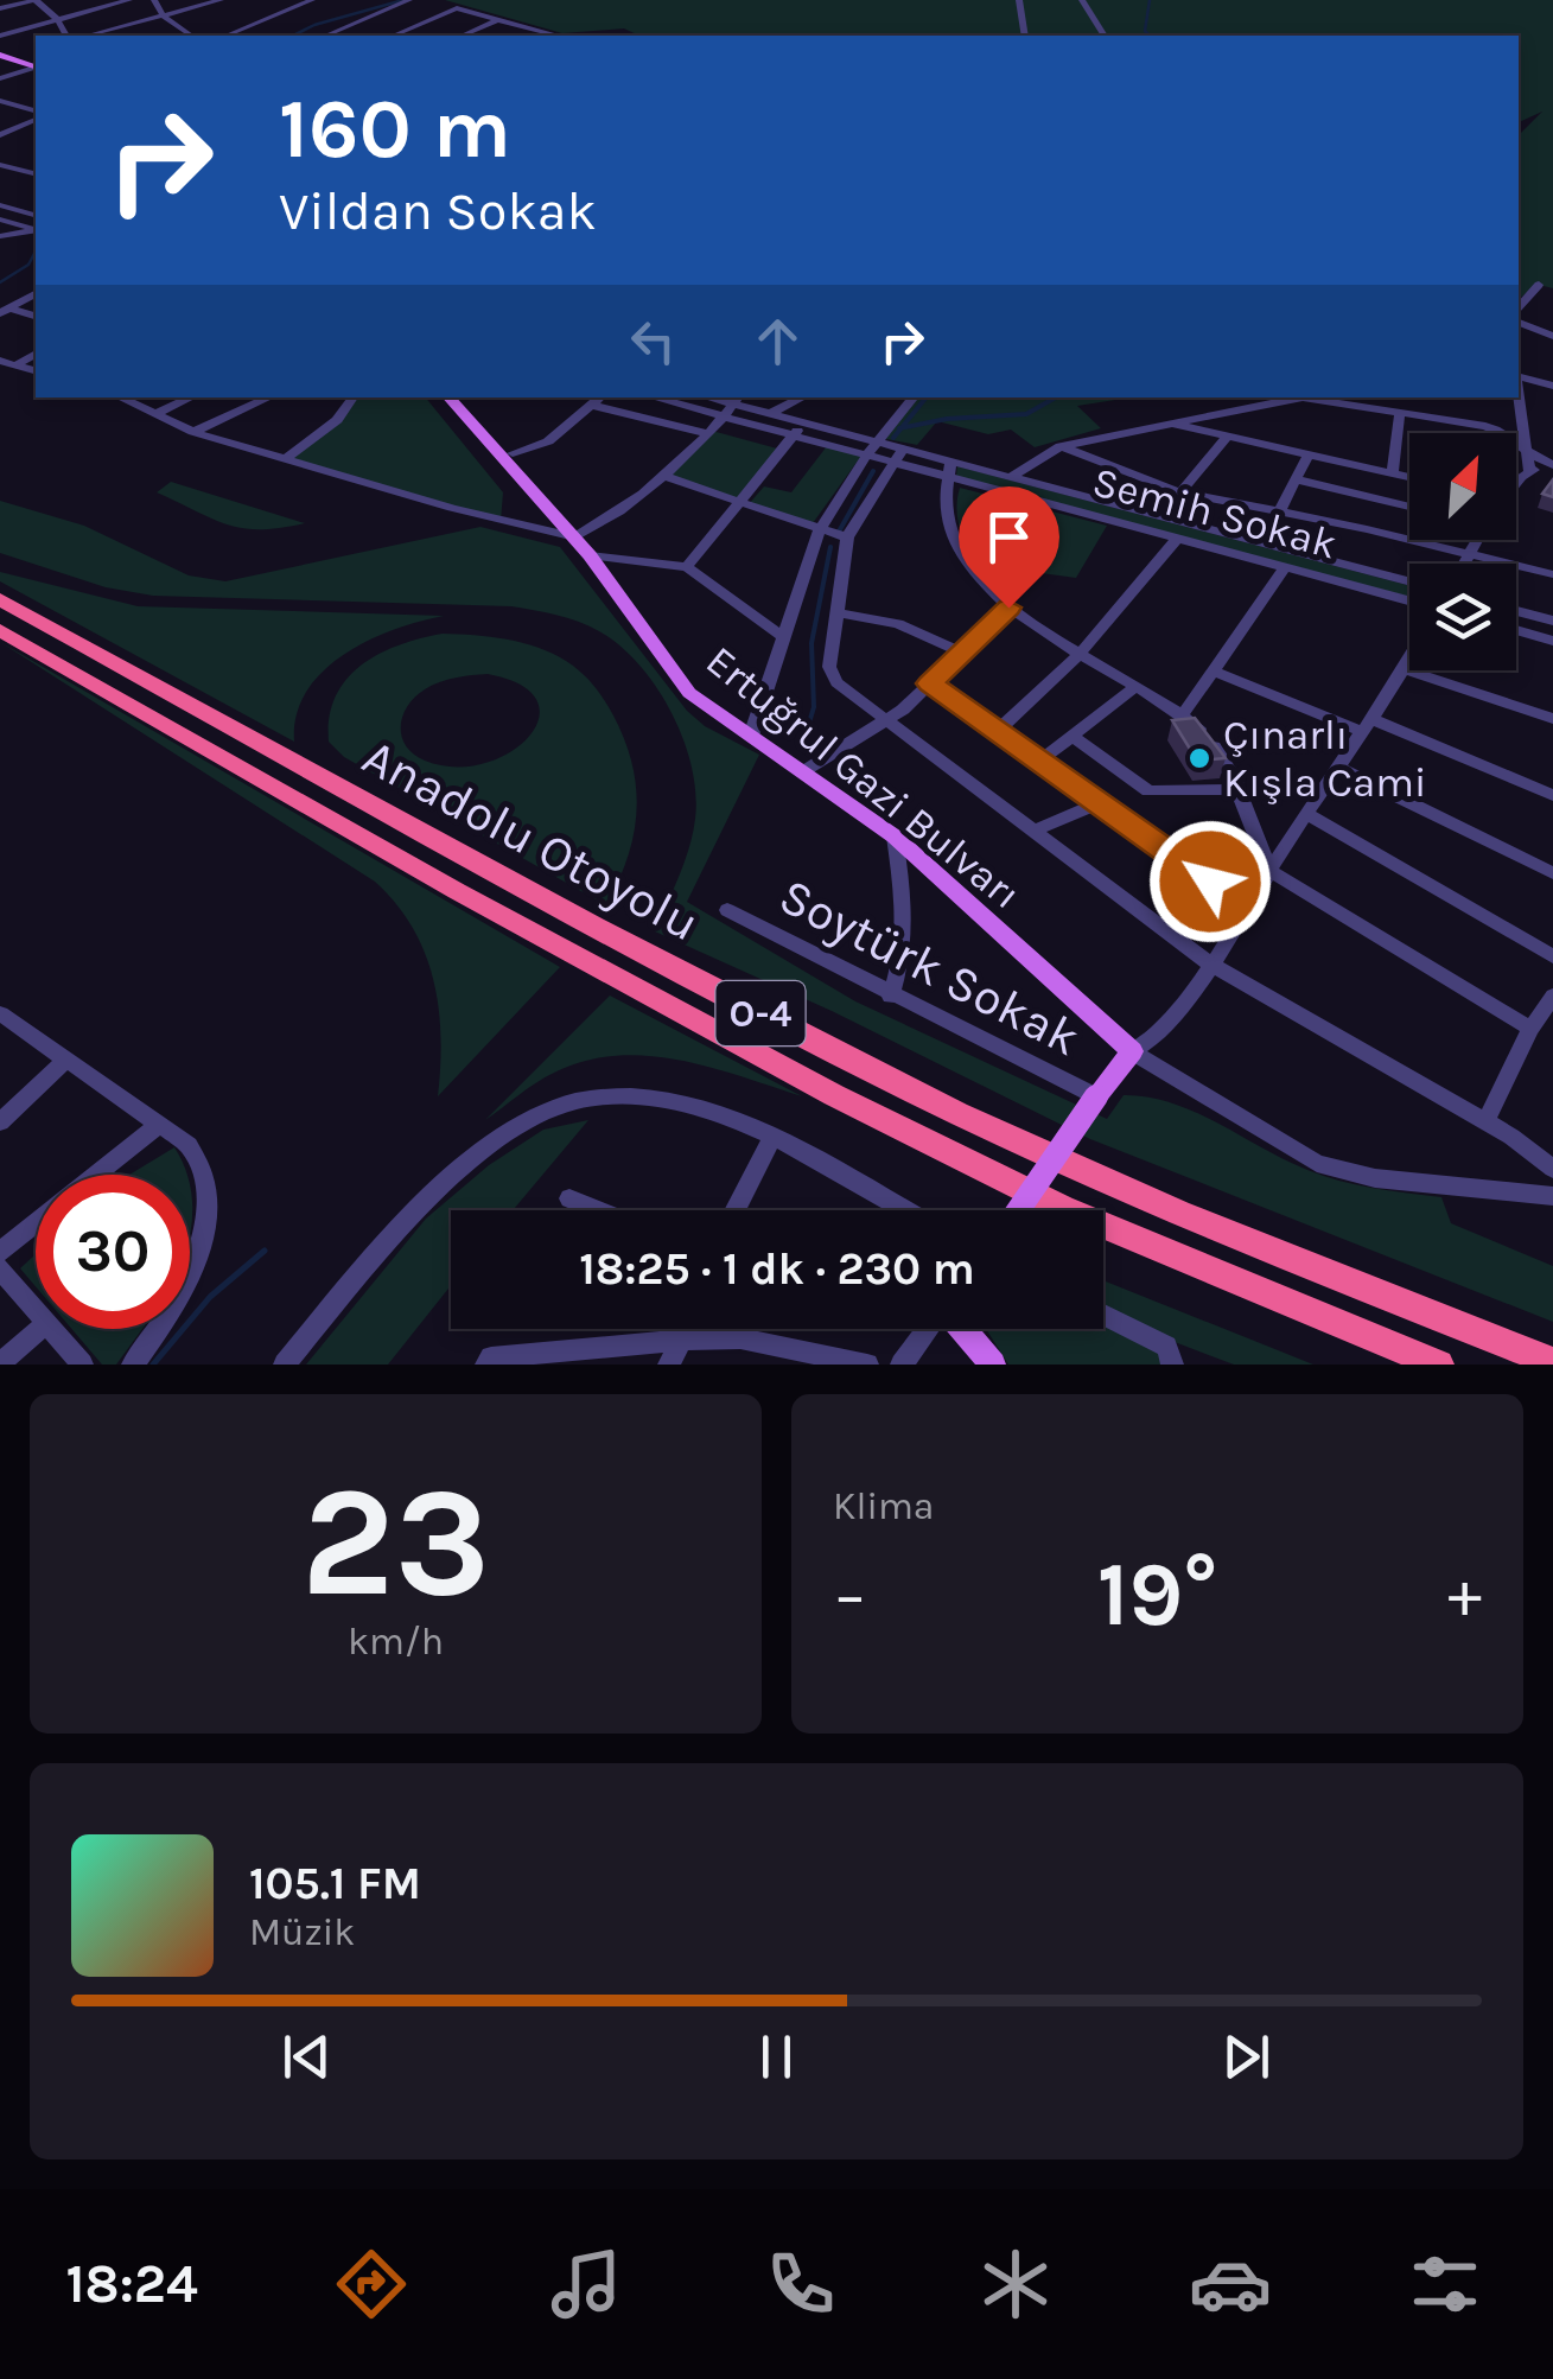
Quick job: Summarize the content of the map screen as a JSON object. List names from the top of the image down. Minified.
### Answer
{"streets":{"highway":["Anadolu Otoyolu","O-4"],"main road":["Ertuğrul Gazi Bulvarı"],"street":["Semih Sokak","Soytürk Sokak"]},"places":["Çınarlı Kışla Cami"],"north":"top right","page":{"turn":["160 m","Vildan Sokak"],"limit":"30","trip":"18:25 · 1 dk · 230 m","tile":[["23","km/h"],"Klima"],"heat":["−","19°","+"],"song":["105.1 FM","Müzik"],"tabs":"18:24"}}
